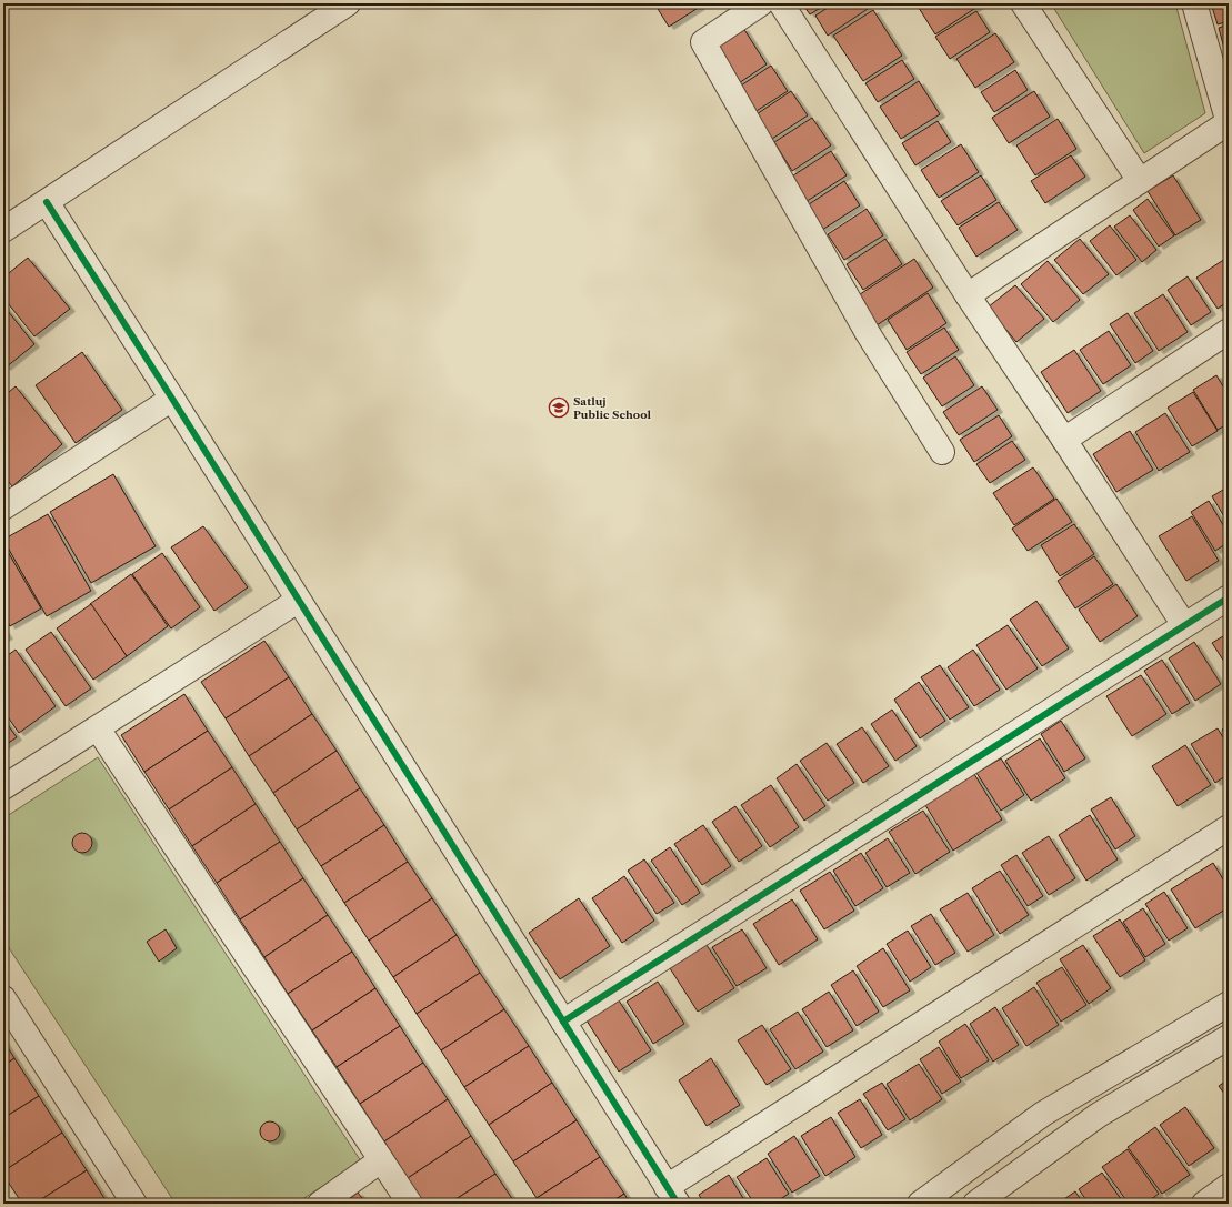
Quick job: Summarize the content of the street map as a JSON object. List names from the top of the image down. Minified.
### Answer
{"places":{"school or university":["Satluj Public School"]}}
